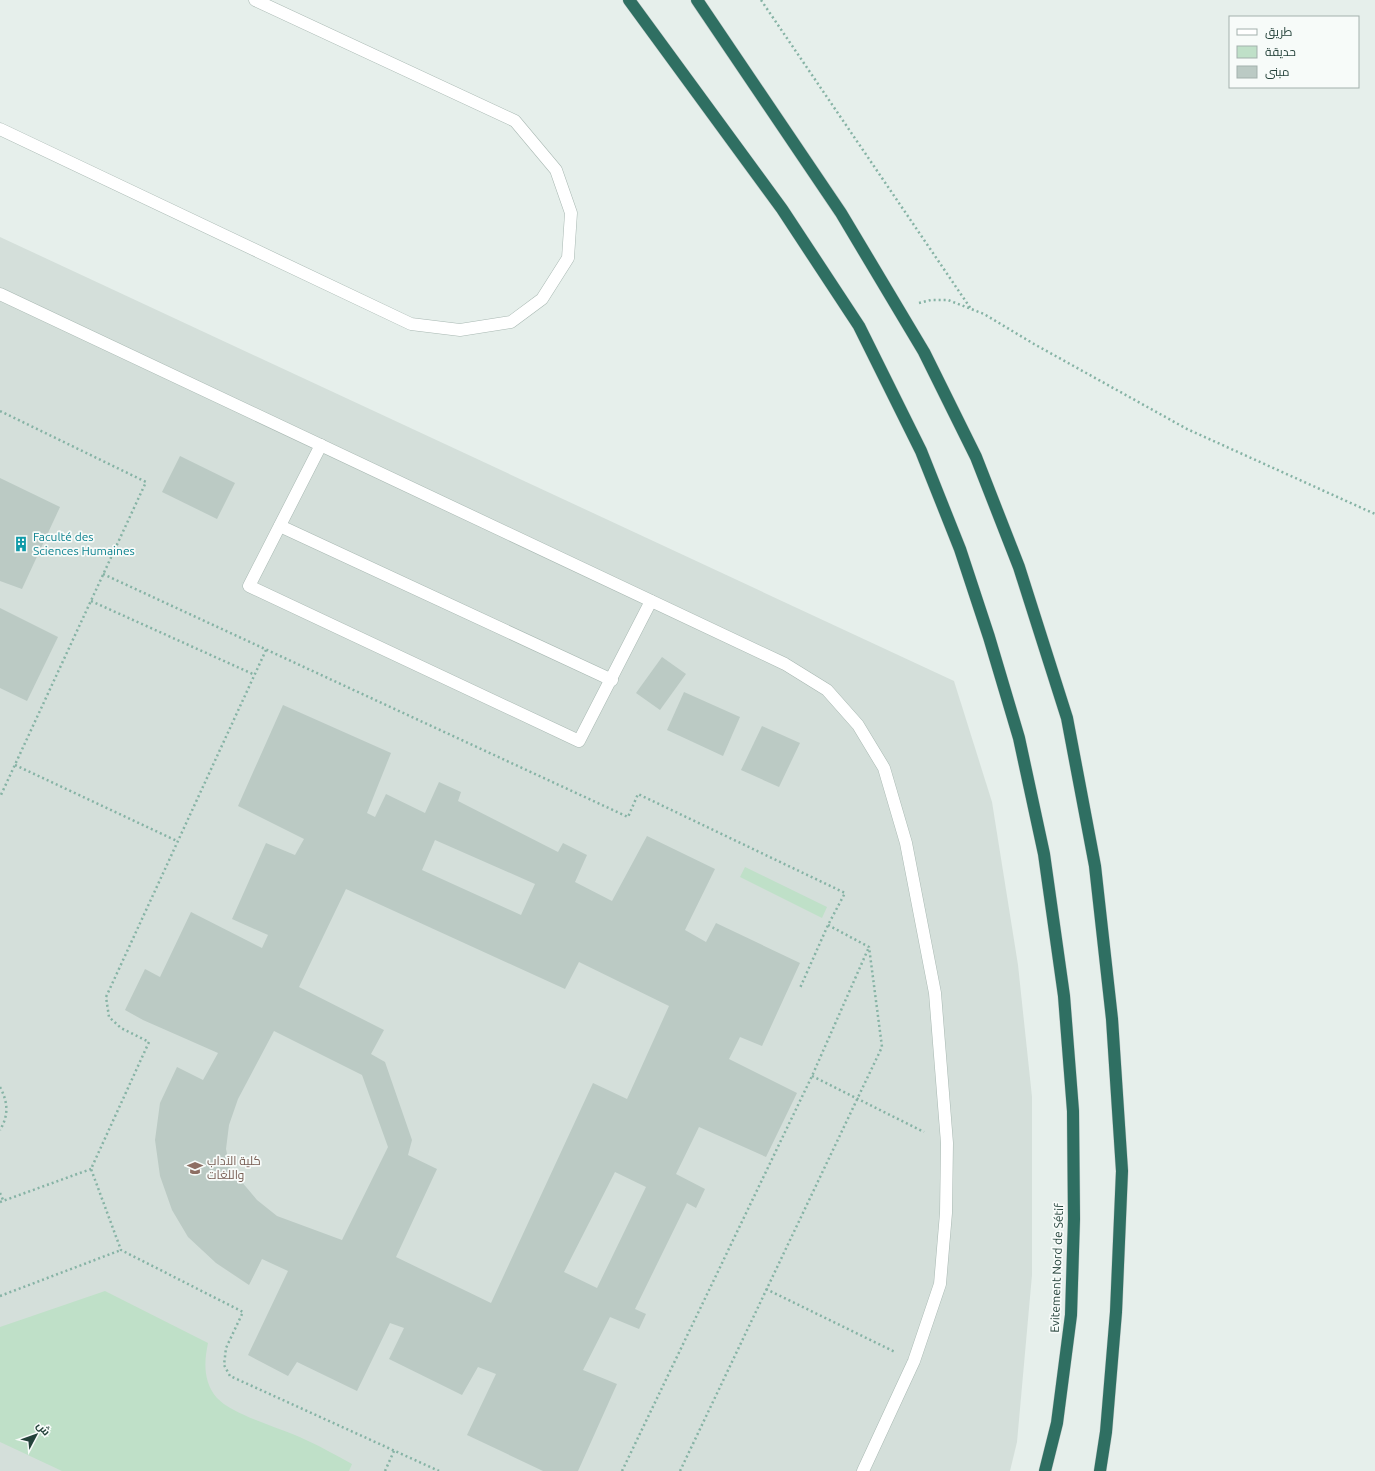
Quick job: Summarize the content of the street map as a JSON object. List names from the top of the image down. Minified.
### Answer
{"streets":{"highway":["Evitement Nord de Sétif"]},"places":{"building":["Faculté des Sciences Humaines"],"school or university":["كلية الآداب واللغات"]},"legend":["طريق","حديقة","مبنى"],"north":"top right"}
